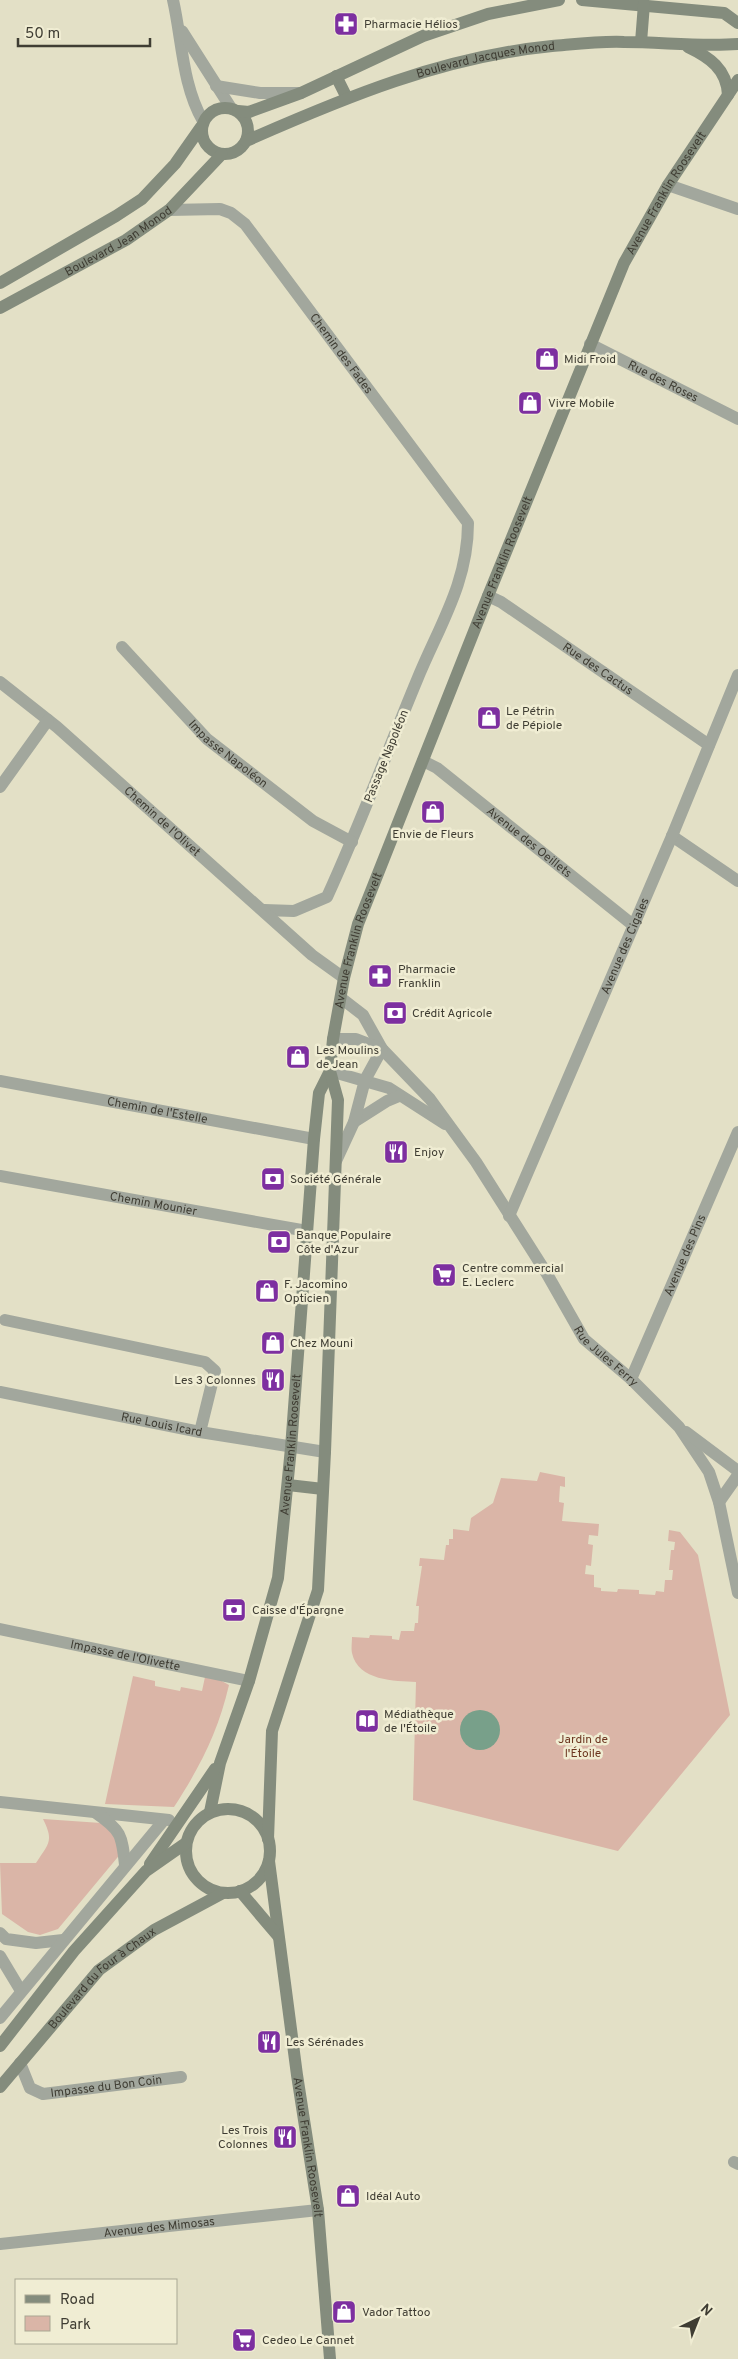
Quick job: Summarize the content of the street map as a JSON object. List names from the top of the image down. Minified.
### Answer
{"streets":{"main road":["Boulevard Jacques Monod","Avenue Franklin Roosevelt","Boulevard Jean Monod","Boulevard du Four à Chaux"],"street":["Chemin des Fades","Rue des Roses","Rue des Cactus","Impasse Napoléon","Passage Napoléon","Chemin de l'Olivet","Avenue des Oeillets","Avenue des Cigales","Chemin de l'Estelle","Chemin Mounier","Avenue des Pins","Rue Jules Ferry","Rue Louis Icard","Impasse de l'Olivette","Impasse du Bon Coin","Avenue des Mimosas"]},"crossings":[["Boulevard Jacques Monod","Boulevard Jean Monod"],["Avenue Franklin Roosevelt","Rue des Roses"],["Avenue Franklin Roosevelt","Rue des Cactus"],["Avenue Franklin Roosevelt","Chemin de l'Olivet"],["Avenue Franklin Roosevelt","Avenue des Oeillets"],["Avenue Franklin Roosevelt","Chemin de l'Estelle"],["Avenue Franklin Roosevelt","Chemin Mounier"],["Avenue Franklin Roosevelt","Rue Jules Ferry"],["Avenue Franklin Roosevelt","Rue Louis Icard"],["Avenue Franklin Roosevelt","Impasse de l'Olivette"],["Avenue Franklin Roosevelt","Boulevard du Four à Chaux"],["Avenue Franklin Roosevelt","Avenue des Mimosas"],["Boulevard Jean Monod","Chemin des Fades"],["Chemin des Fades","Passage Napoléon"],["Rue des Cactus","Avenue des Cigales"],["Impasse Napoléon","Passage Napoléon"],["Passage Napoléon","Chemin de l'Olivet"],["Avenue des Oeillets","Avenue des Cigales"],["Avenue des Cigales","Rue Jules Ferry"],["Avenue des Pins","Rue Jules Ferry"],["Boulevard du Four à Chaux","Impasse du Bon Coin"]],"parks":["Jardin de l'Étoile"],"places":{"pharmacy":["Pharmacie Hélios","Pharmacie Franklin"],"shop":["Midi Froid","Vivre Mobile","Le Pétrin de Pépiole","Envie de Fleurs","Les Moulins de Jean","F. Jacomino Opticien","Chez Mouni","Idéal Auto","Vador Tattoo"],"bank":["Crédit Agricole","Société Générale","Banque Populaire Côte d'Azur","Caisse d'Épargne"],"restaurant":["Enjoy","Les 3 Colonnes","Les Sérénades","Les Trois Colonnes"],"supermarket":["Centre commercial E. Leclerc","Cedeo Le Cannet"],"library":["Médiathèque de l'Étoile"]},"legend":["Road","Park"],"scale_bar":"50 m","north":"top right"}
